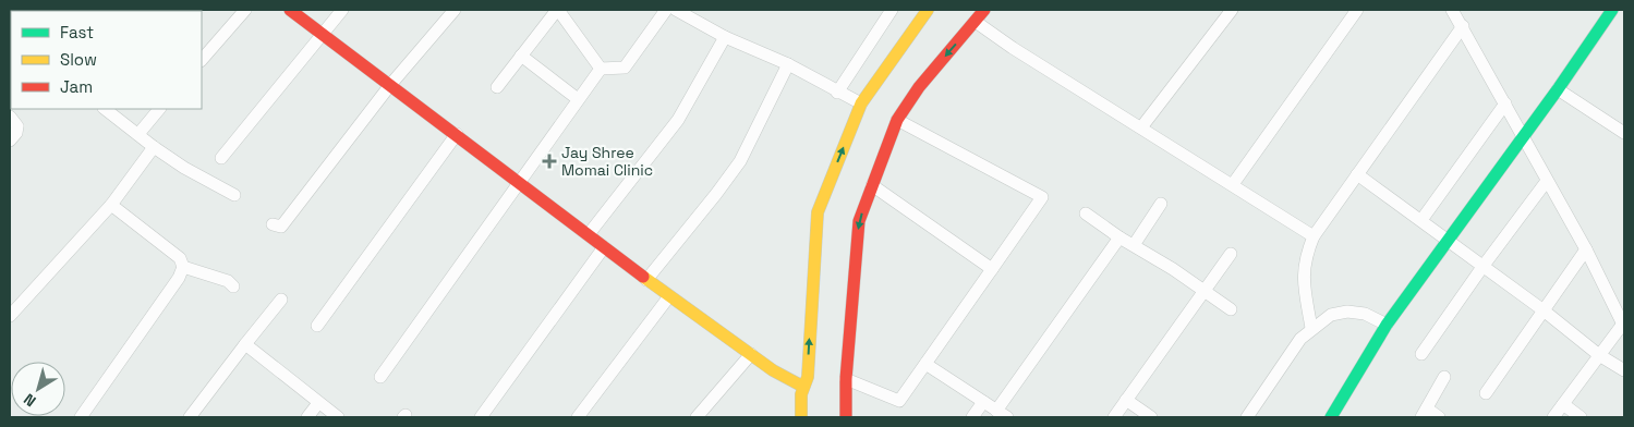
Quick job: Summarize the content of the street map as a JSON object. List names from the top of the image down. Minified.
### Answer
{"places":{"health":["Jay Shree Momai Clinic"]},"legend":["Fast","Slow","Jam"],"north":"bottom left"}
